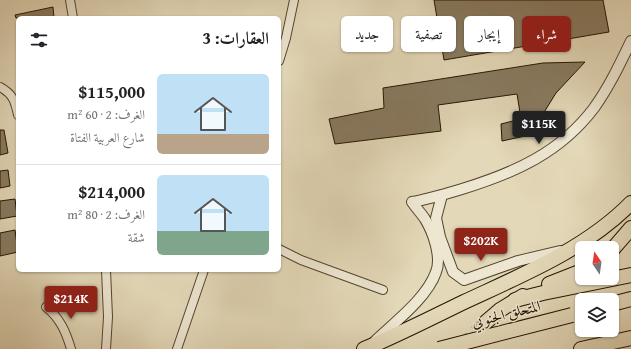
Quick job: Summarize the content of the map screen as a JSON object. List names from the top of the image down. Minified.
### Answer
{"streets":{"highway":["المتحلق الجنوبي"]},"north":"top","page":{"chip":["شراء","إيجار","تصفية","جديد"],"heading":"العقارات: 3","list":[{"name":"$115,000","note":"الغرف: 2 · 60 m² · شارع العربية الفتاة"},{"name":"$214,000","note":"الغرف: 2 · 80 m² · شقة"}],"price":["$115K","$202K","$214K"]}}
